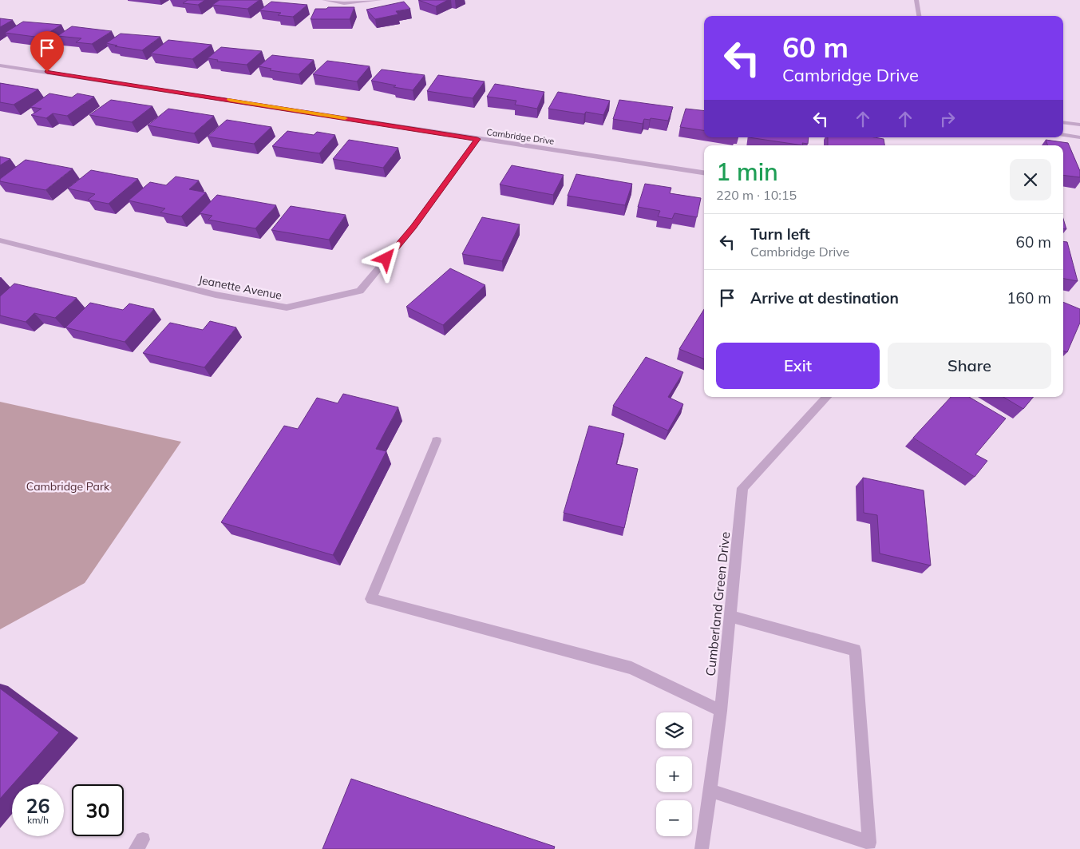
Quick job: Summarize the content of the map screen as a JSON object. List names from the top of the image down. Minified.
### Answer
{"streets":{"street":["Cambridge Drive","Jeanette Avenue","Cumberland Green Drive"]},"crossings":[["Cambridge Drive","Jeanette Avenue"]],"parks":["Cambridge Park"],"page":{"turn":["60 m","Cambridge Drive"],"heading":["1 min","220 m · 10:15"],"list":[{"name":"Turn left","note":"Cambridge Drive","value":"60 m"},{"name":"Arrive at destination","value":"160 m"}],"buttons":["Exit","Share"],"map_buttons":["+","−"],"speed":"26 km/h","limit":"30"}}
